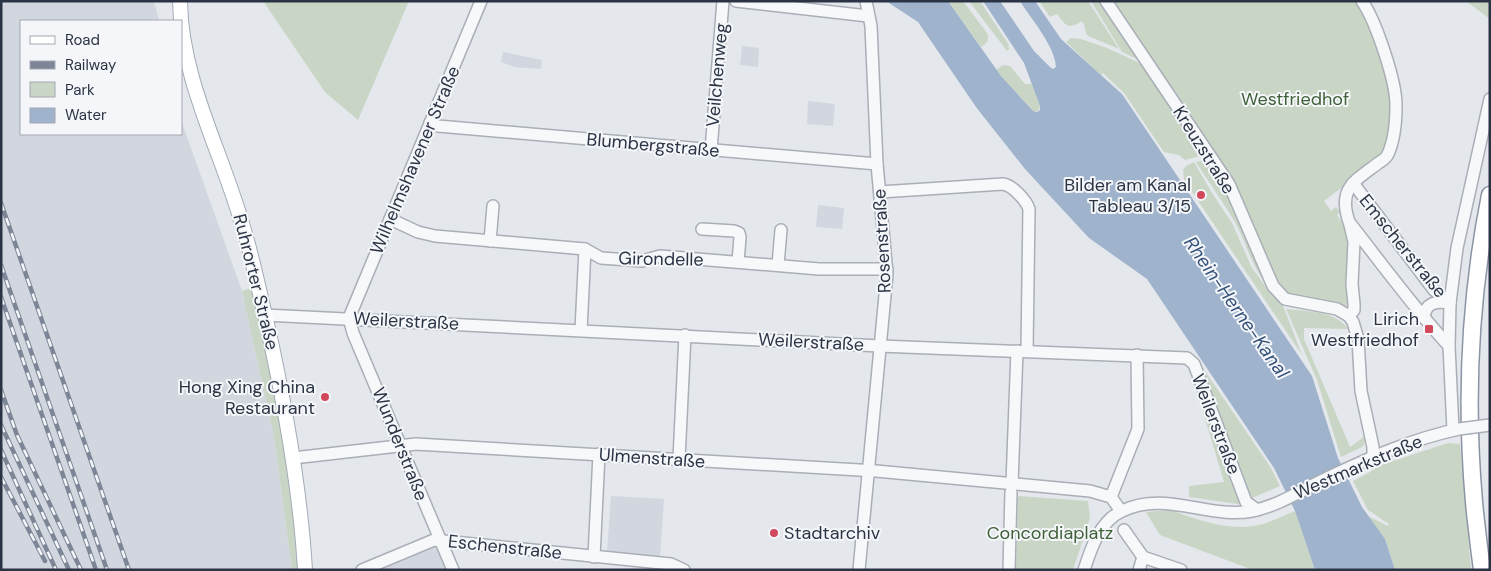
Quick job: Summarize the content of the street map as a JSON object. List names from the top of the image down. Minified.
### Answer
{"streets":{"main road":["Ruhrorter Straße"],"street":["Veilchenweg","Blumbergstraße","Kreuzstraße","Wilhelmshavener Straße","Rosenstraße","Emscherstraße","Girondelle","Weilerstraße","Wunderstraße","Ulmenstraße","Westmarkstraße","Eschenstraße"]},"crossings":[["Veilchenweg","Blumbergstraße"],["Blumbergstraße","Wilhelmshavener Straße"],["Blumbergstraße","Rosenstraße"],["Kreuzstraße","Emscherstraße"],["Wilhelmshavener Straße","Girondelle"],["Wilhelmshavener Straße","Weilerstraße"],["Wilhelmshavener Straße","Wunderstraße"],["Rosenstraße","Girondelle"],["Rosenstraße","Weilerstraße"],["Rosenstraße","Ulmenstraße"],["Emscherstraße","Westmarkstraße"],["Ruhrorter Straße","Weilerstraße"],["Ruhrorter Straße","Ulmenstraße"],["Weilerstraße","Wunderstraße"],["Weilerstraße","Westmarkstraße"],["Wunderstraße","Ulmenstraße"],["Wunderstraße","Eschenstraße"]],"water":["Rhein-Herne-Kanal"],"parks":["Westfriedhof","Concordiaplatz"],"places":{"other":["Bilder am Kanal Tableau 3/15","Hong Xing China Restaurant","Stadtarchiv"],"transit":["Lirich Westfriedhof"]},"legend":["Road","Railway","Park","Water"]}
